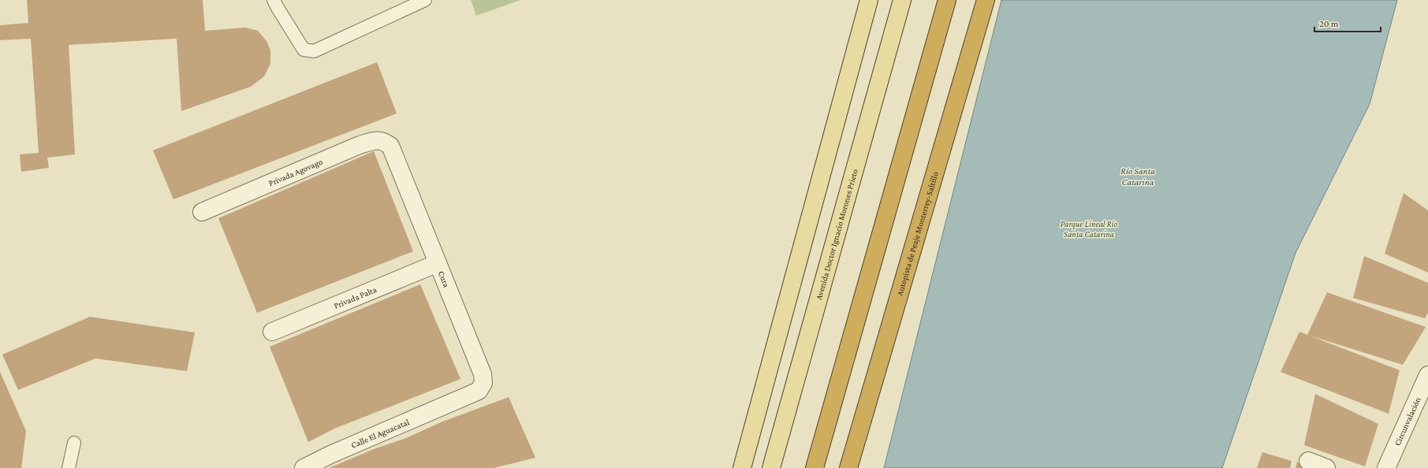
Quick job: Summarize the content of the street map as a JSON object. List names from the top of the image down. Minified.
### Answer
{"streets":{"highway":["Autopista de Peaje Monterrey-Saltillo"],"main road":["Avenida Doctor Ignacio Morones Prieto"],"street":["Privada Agovago","Cura","Privada Palta","Circunvalación","Calle El Aguacatal"]},"crossings":[["Privada Agovago","Cura"],["Cura","Privada Palta"],["Cura","Calle El Aguacatal"]],"water":["Río Santa Catarina"],"parks":["Parque Lineal Río Santa Catarina"],"scale_bar":"20 m"}
